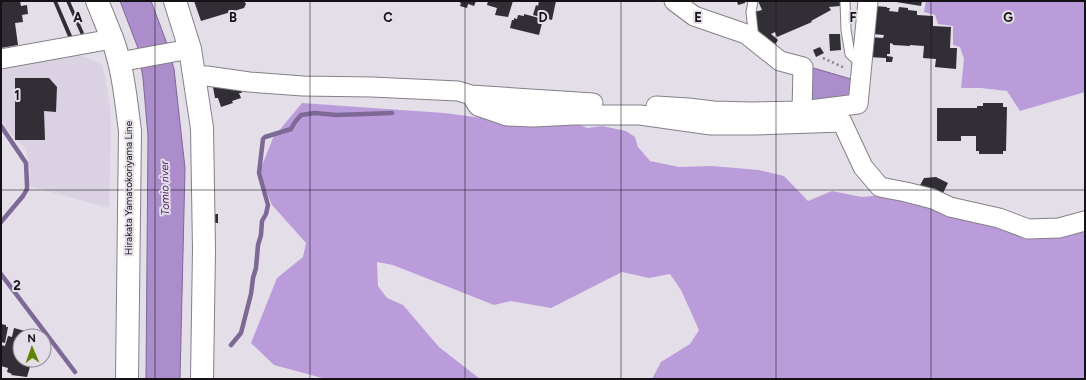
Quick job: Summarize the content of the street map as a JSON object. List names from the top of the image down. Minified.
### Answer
{"streets":{"main road":["Hirakata Yamatokoriyama Line"]},"water":["Tomio river"],"north":"top","grid":{"columns":["A","B","C","D","E","F","G"],"rows":["1","2"]}}
